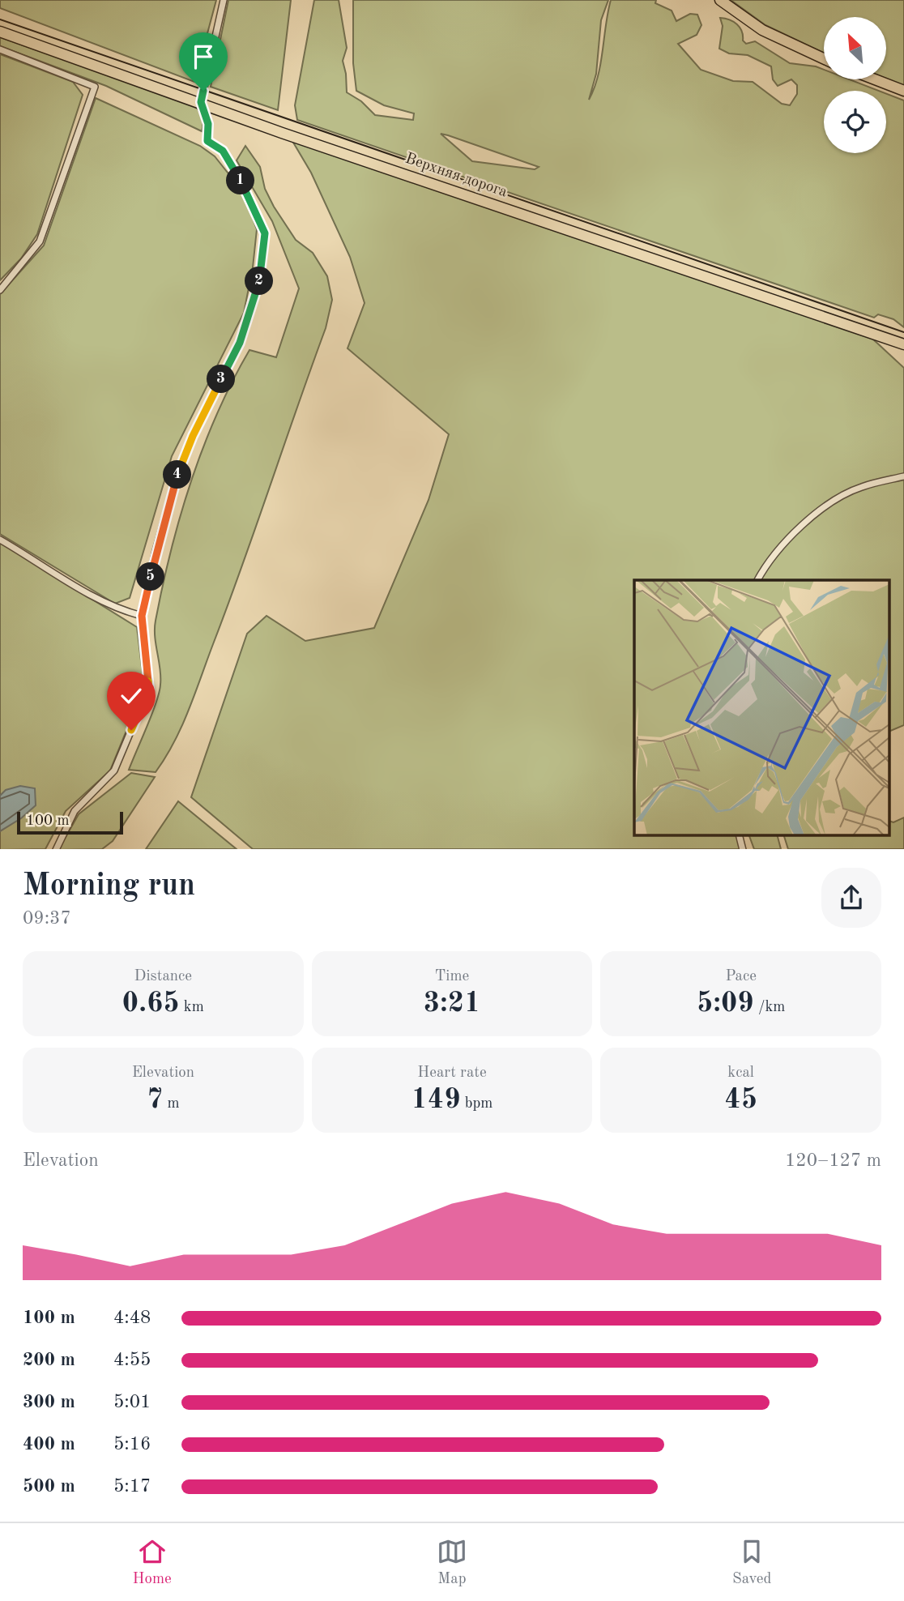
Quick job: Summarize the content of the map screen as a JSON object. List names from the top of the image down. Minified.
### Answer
{"streets":{"main road":["Верхняя дорога"]},"scale_bar":"100 m","north":"top left","page":{"pins":["1","2","3","4","5"],"scale":"100 m","heading":["Morning run","09:37"],"stats":[["Distance","0.65 km"],["Time","3:21"],["Pace","5:09 /km"],["Elevation","7 m"],["Heart rate","149 bpm"],["kcal","45"]],"chart":["Elevation","120–127 m"],"list":[{"name":"100 m","note":"4:48"},{"name":"200 m","note":"4:55"},{"name":"300 m","note":"5:01"},{"name":"400 m","note":"5:16"},{"name":"500 m","note":"5:17"}],"tabs":["Home","Map","Saved"]}}
